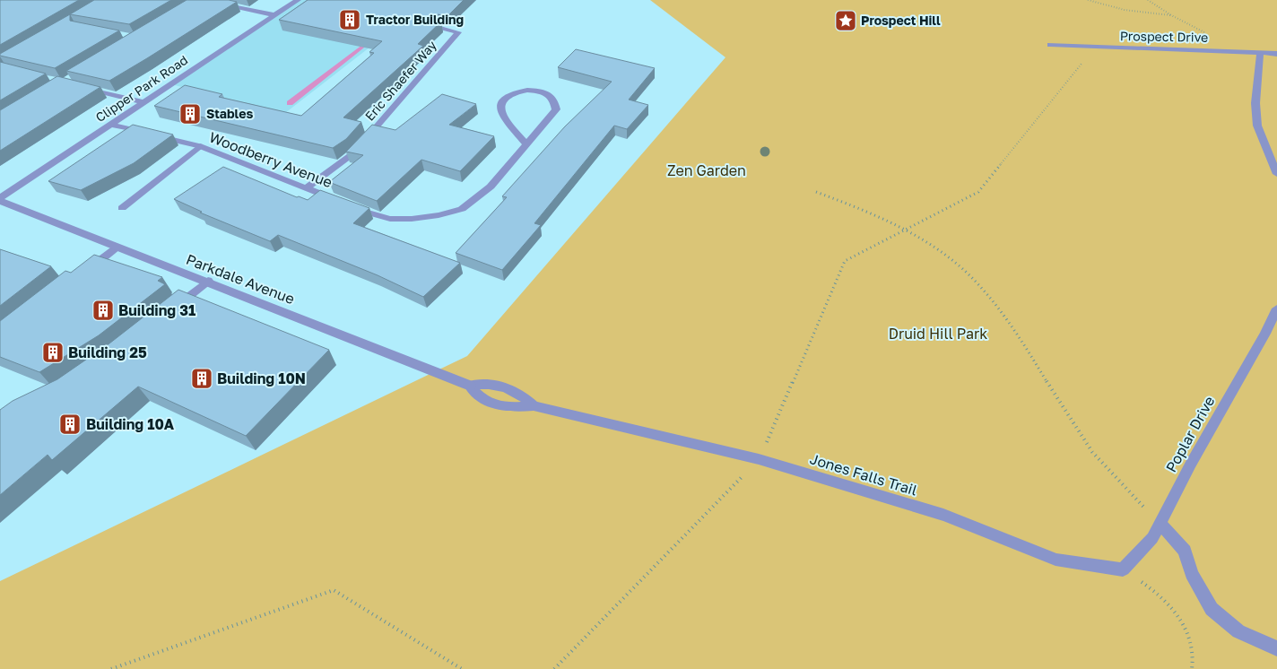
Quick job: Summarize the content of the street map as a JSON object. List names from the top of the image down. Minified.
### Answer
{"streets":{"street":["Prospect Drive","Eric Shaefer Way","Clipper Park Road","Woodberry Avenue","Parkdale Avenue","Poplar Drive","Jones Falls Trail"]},"crossings":[["Eric Shaefer Way","Woodberry Avenue"],["Clipper Park Road","Woodberry Avenue"],["Clipper Park Road","Parkdale Avenue"],["Parkdale Avenue","Jones Falls Trail"],["Poplar Drive","Jones Falls Trail"]],"parks":["Zen Garden","Druid Hill Park"],"places":{"building":["Tractor Building","Stables","Building 31","Building 25","Building 10N","Building 10A"],"place":["Prospect Hill"]}}
